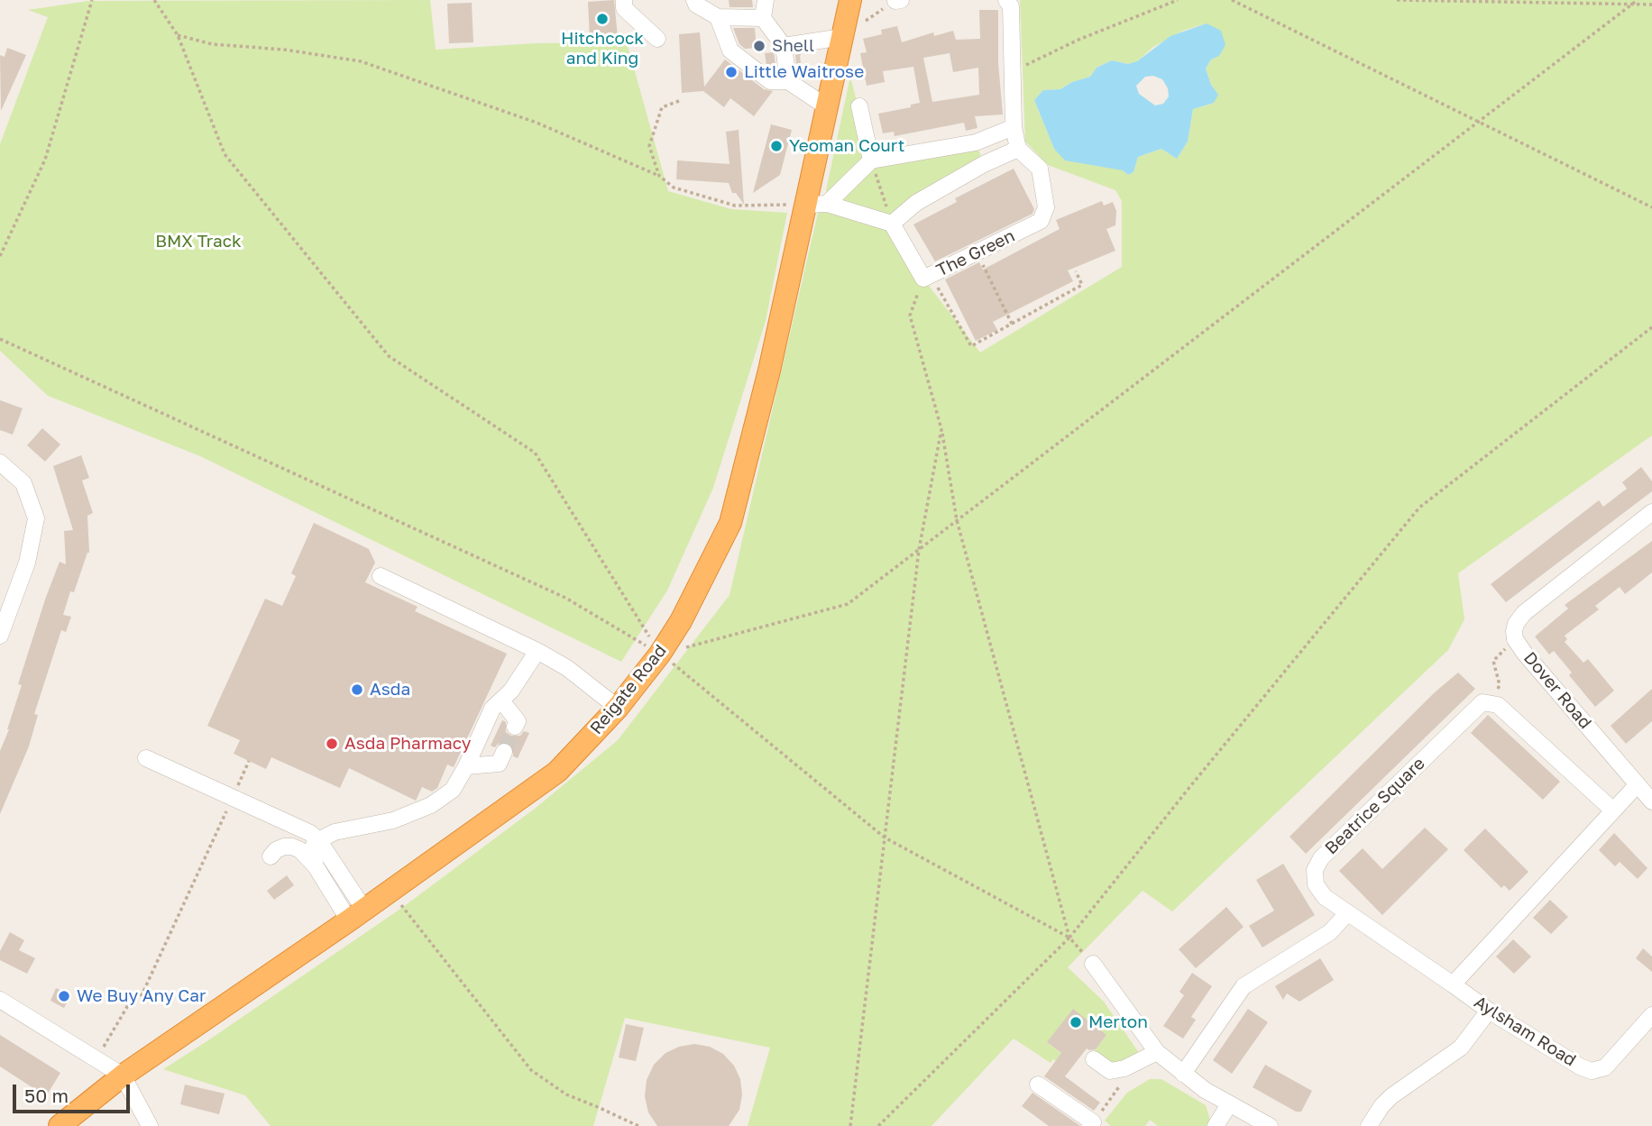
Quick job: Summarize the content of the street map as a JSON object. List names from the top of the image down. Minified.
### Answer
{"streets":{"highway":["Reigate Road"],"street":["The Green","Dover Road","Beatrice Square","Aylsham Road"]},"crossings":[["Beatrice Square","Aylsham Road"]],"parks":["BMX Track"],"places":["Hitchcock and King","Shell","Little Waitrose","Yeoman Court","Asda","Asda Pharmacy","We Buy Any Car","Merton"],"scale_bar":"50 m"}
